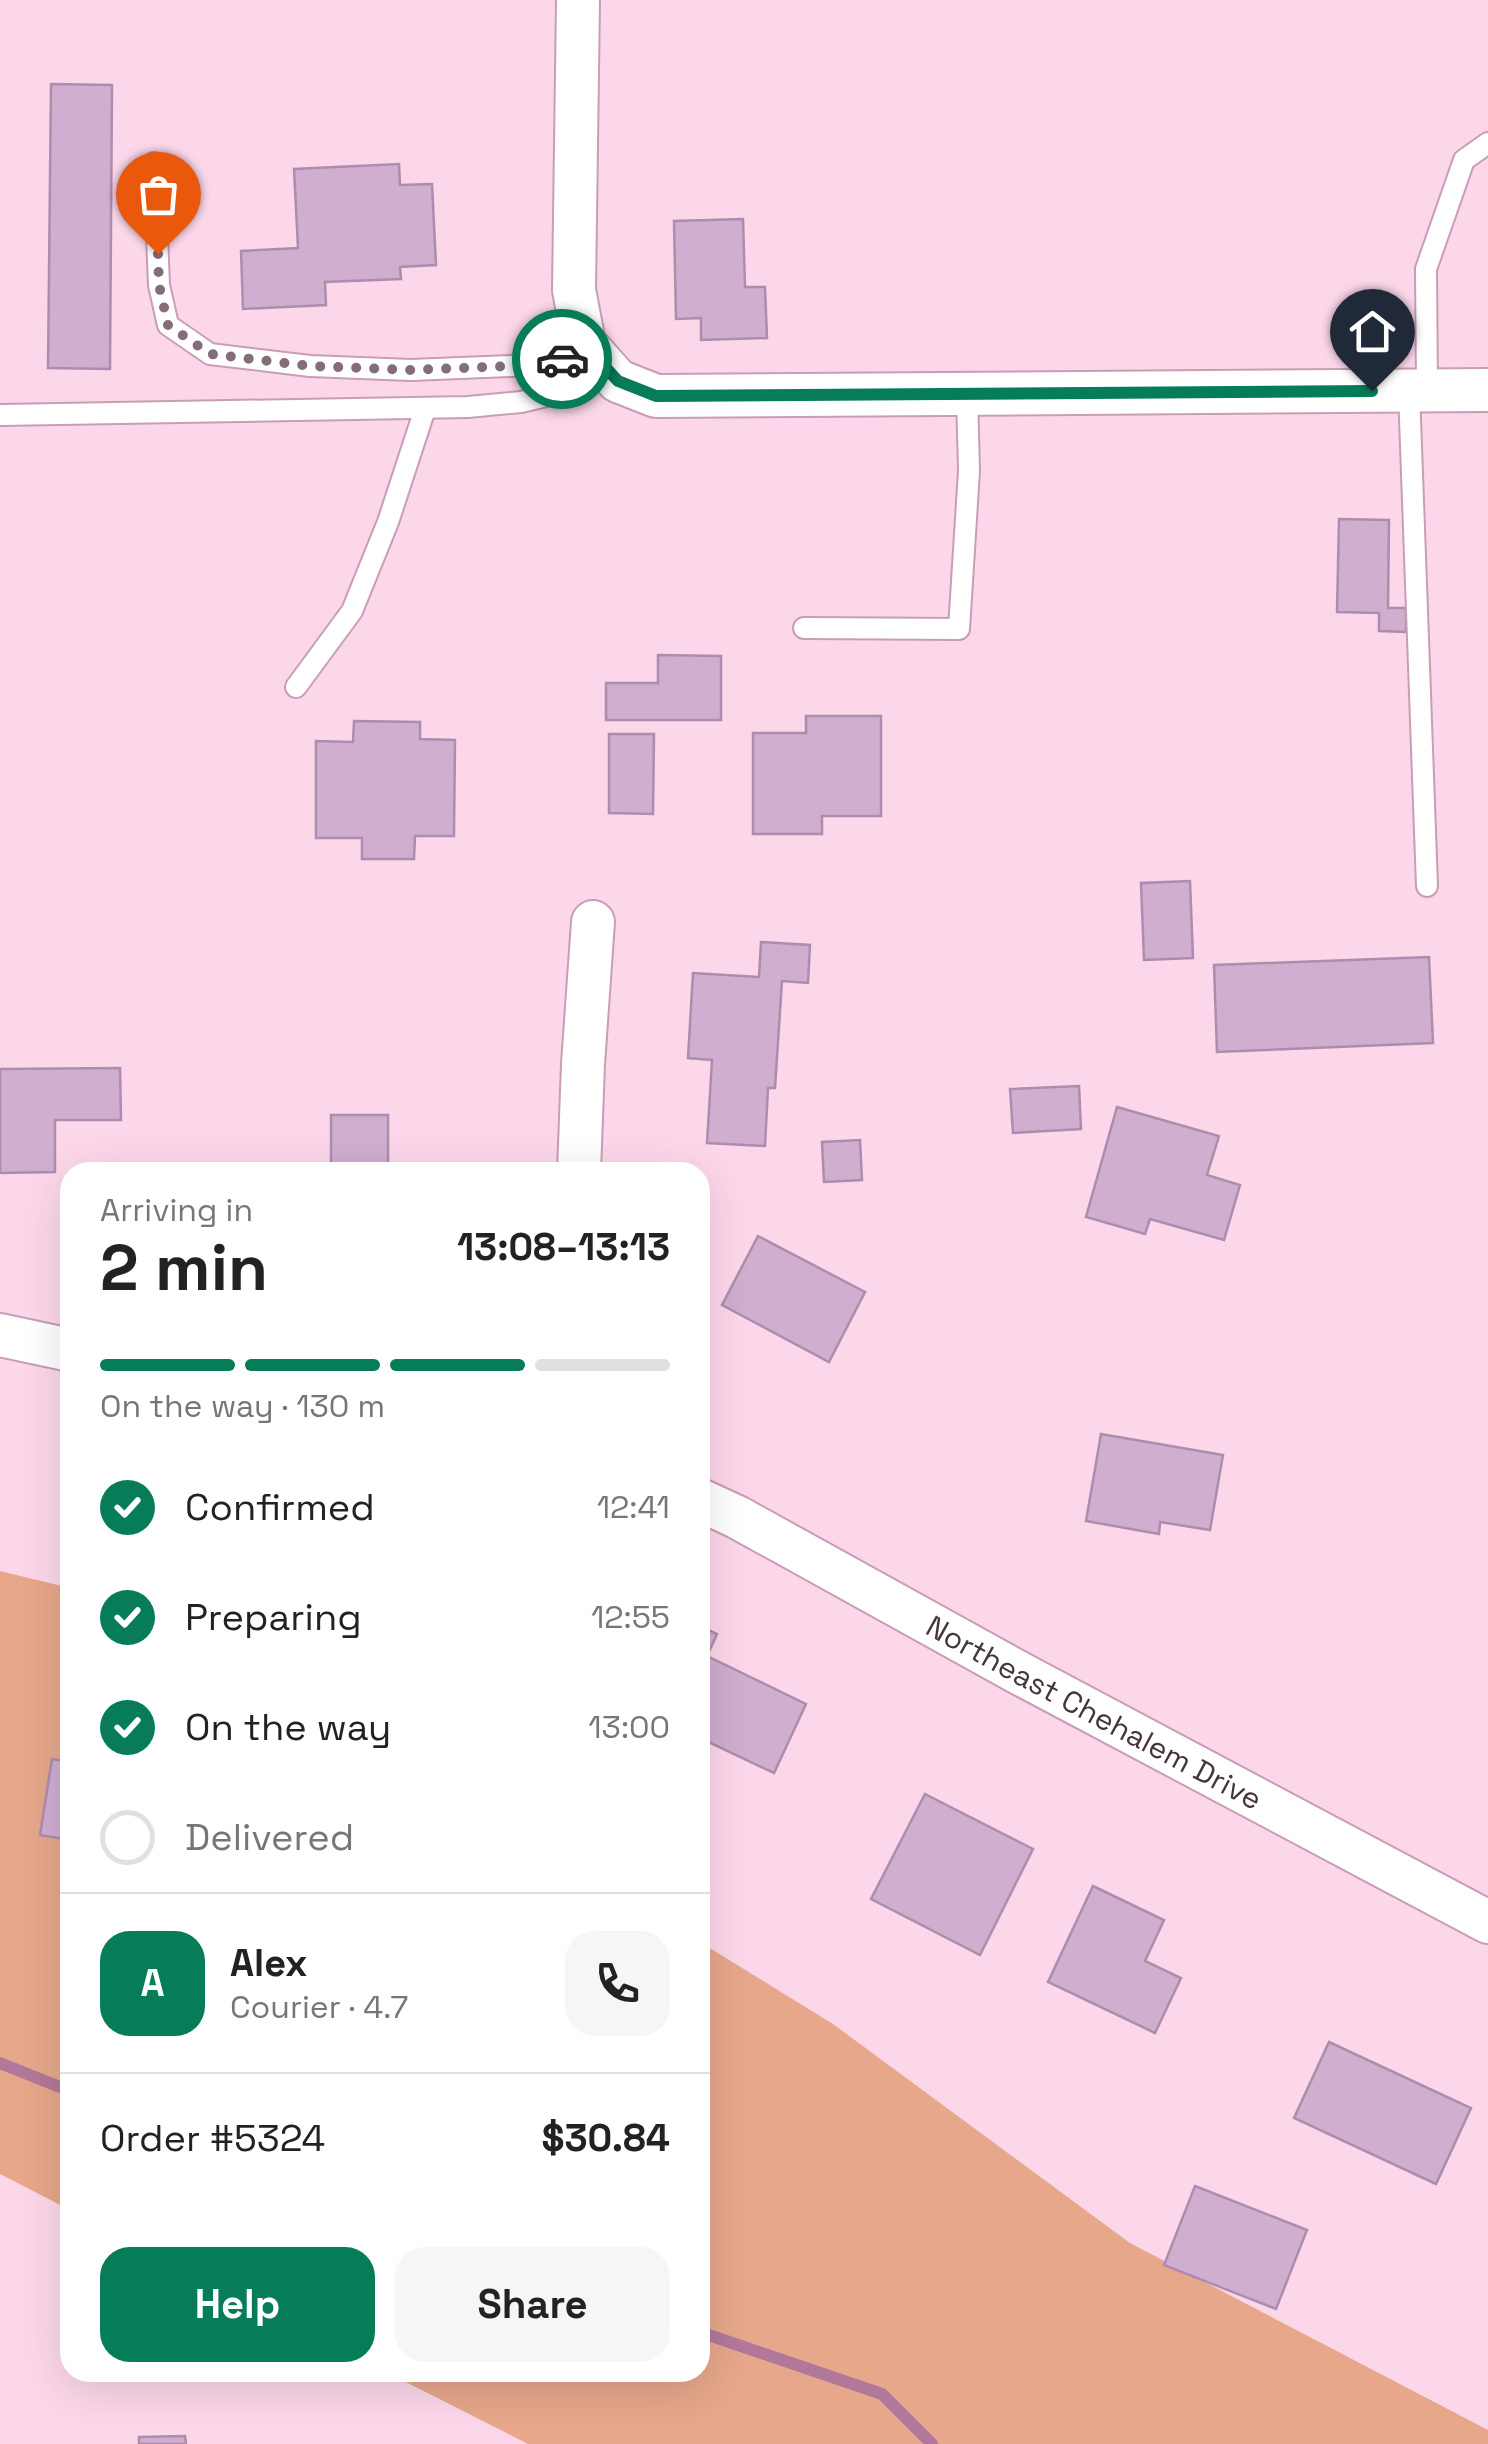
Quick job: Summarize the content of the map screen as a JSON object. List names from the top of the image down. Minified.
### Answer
{"streets":{"street":["Northeast Chehalem Drive"]},"page":{"heading":["2 min","Arriving in","13:08–13:13"],"panel":["Alex","Courier · 4.7","Order #5324","$30.84"],"bar":"On the way · 130 m","list":[["Confirmed","12:41"],["Preparing","12:55"],["On the way","13:00"],"Delivered"],"round":"A","buttons":["Help","Share"]}}
